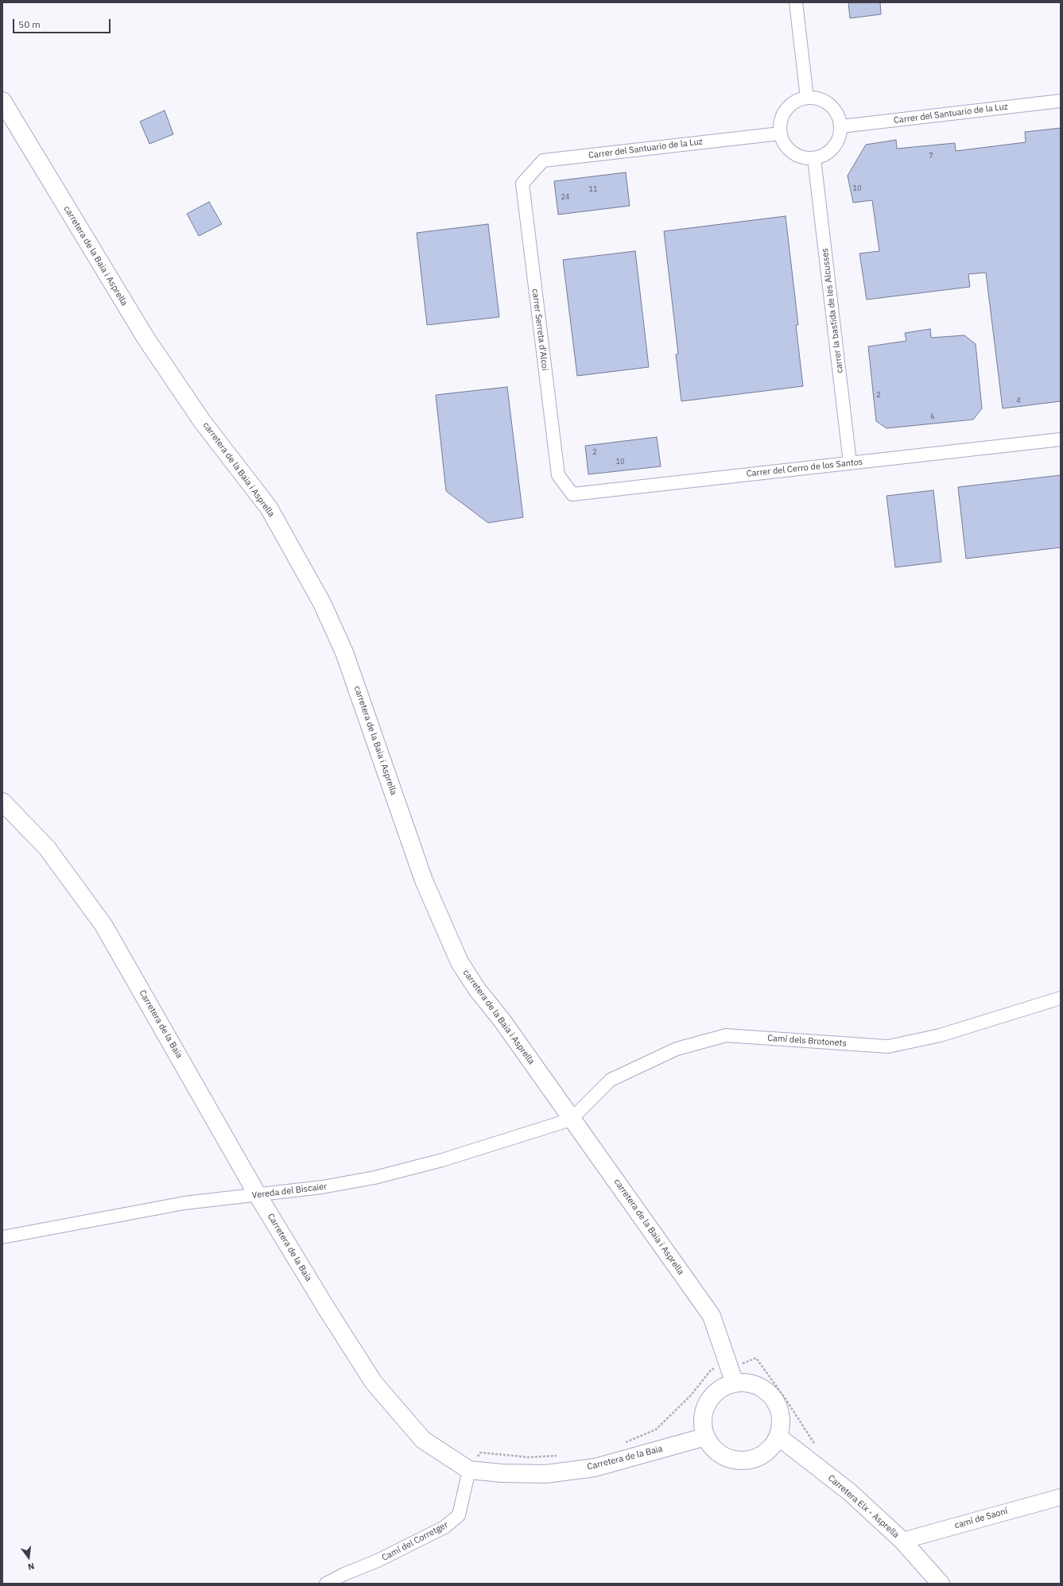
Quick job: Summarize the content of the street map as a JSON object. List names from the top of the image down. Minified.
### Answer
{"streets":{"main road":["carretera de la Baia i Asprella","Carretera de la Baia","Carretera Elx - Asprella"],"street":["Carrer del Santuario de la Luz","carrer la bastida de les Alcusses","carrer Serreta d'Alcoi","Carrer del Cerro de los Santos","Camí dels Brotonets","Vereda del Biscaier","camí de Saoní","Camí del Corretger"]},"crossings":[["Carrer del Santuario de la Luz","carrer la bastida de les Alcusses"],["Carrer del Santuario de la Luz","carrer Serreta d'Alcoi"],["carretera de la Baia i Asprella","Carretera de la Baia"],["carretera de la Baia i Asprella","Camí dels Brotonets"],["carretera de la Baia i Asprella","Vereda del Biscaier"],["carretera de la Baia i Asprella","Carretera Elx - Asprella"],["carrer la bastida de les Alcusses","Carrer del Cerro de los Santos"],["carrer Serreta d'Alcoi","Carrer del Cerro de los Santos"],["Carretera de la Baia","Vereda del Biscaier"],["Carretera de la Baia","Carretera Elx - Asprella"],["Carretera de la Baia","Camí del Corretger"],["Camí dels Brotonets","Vereda del Biscaier"],["Carretera Elx - Asprella","camí de Saoní"]],"house_numbers":["7","10","11","24","2","4","6","2","10"],"scale_bar":"50 m","north":"bottom"}
